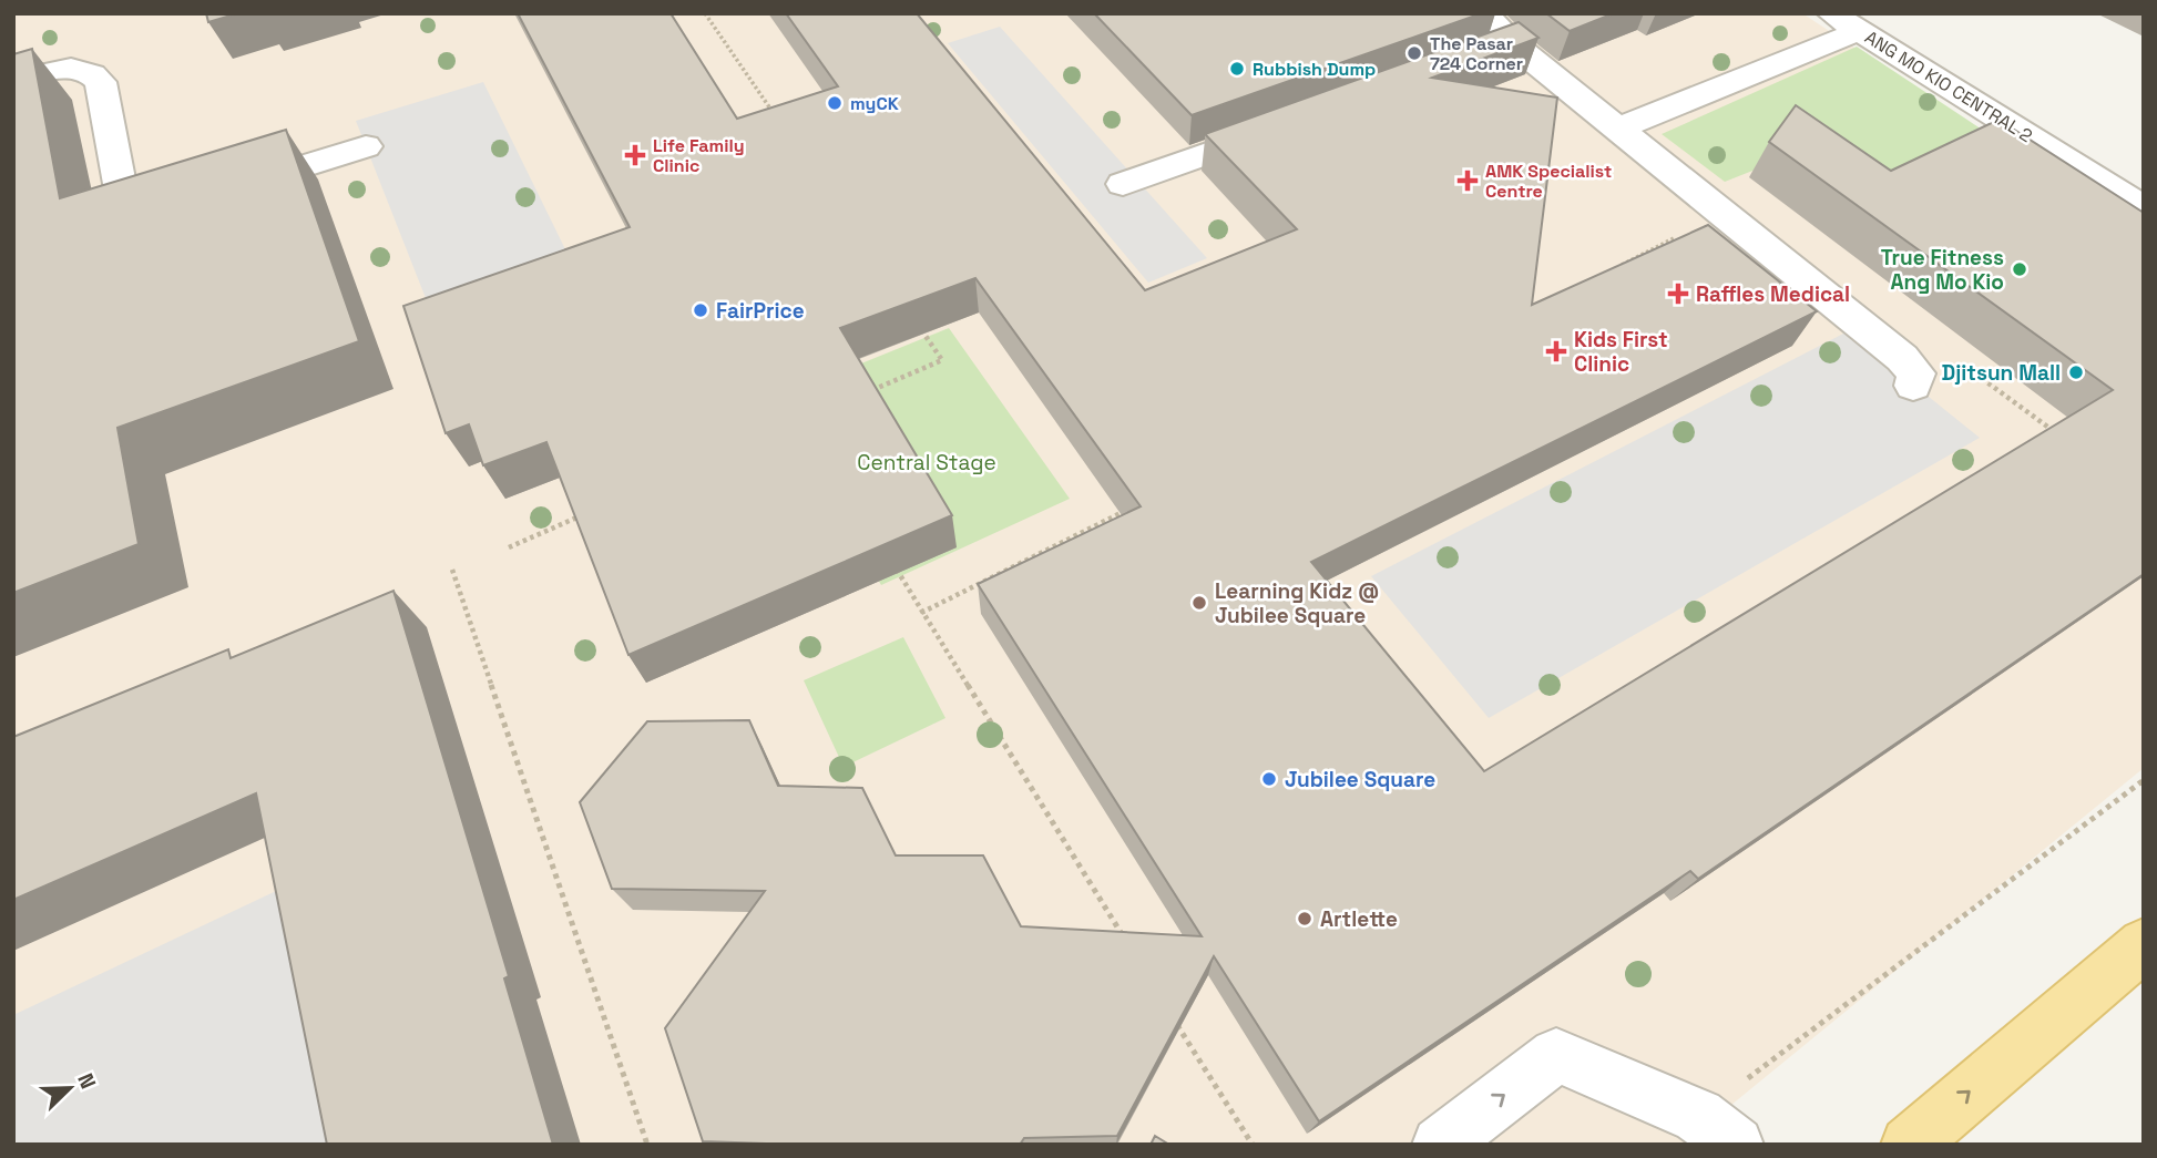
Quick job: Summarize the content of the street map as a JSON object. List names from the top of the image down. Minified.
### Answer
{"streets":{"street":["ANG MO KIO CENTRAL 2"]},"parks":["Central Stage"],"places":{"other":["The Pasar 724 Corner","Rubbish Dump","myCK","True Fitness Ang Mo Kio","FairPrice","Djitsun Mall","Learning Kidz @ Jubilee Square","Jubilee Square","Artlette"],"health":["Life Family Clinic","AMK Specialist Centre","Raffles Medical","Kids First Clinic"]},"north":"top right"}
